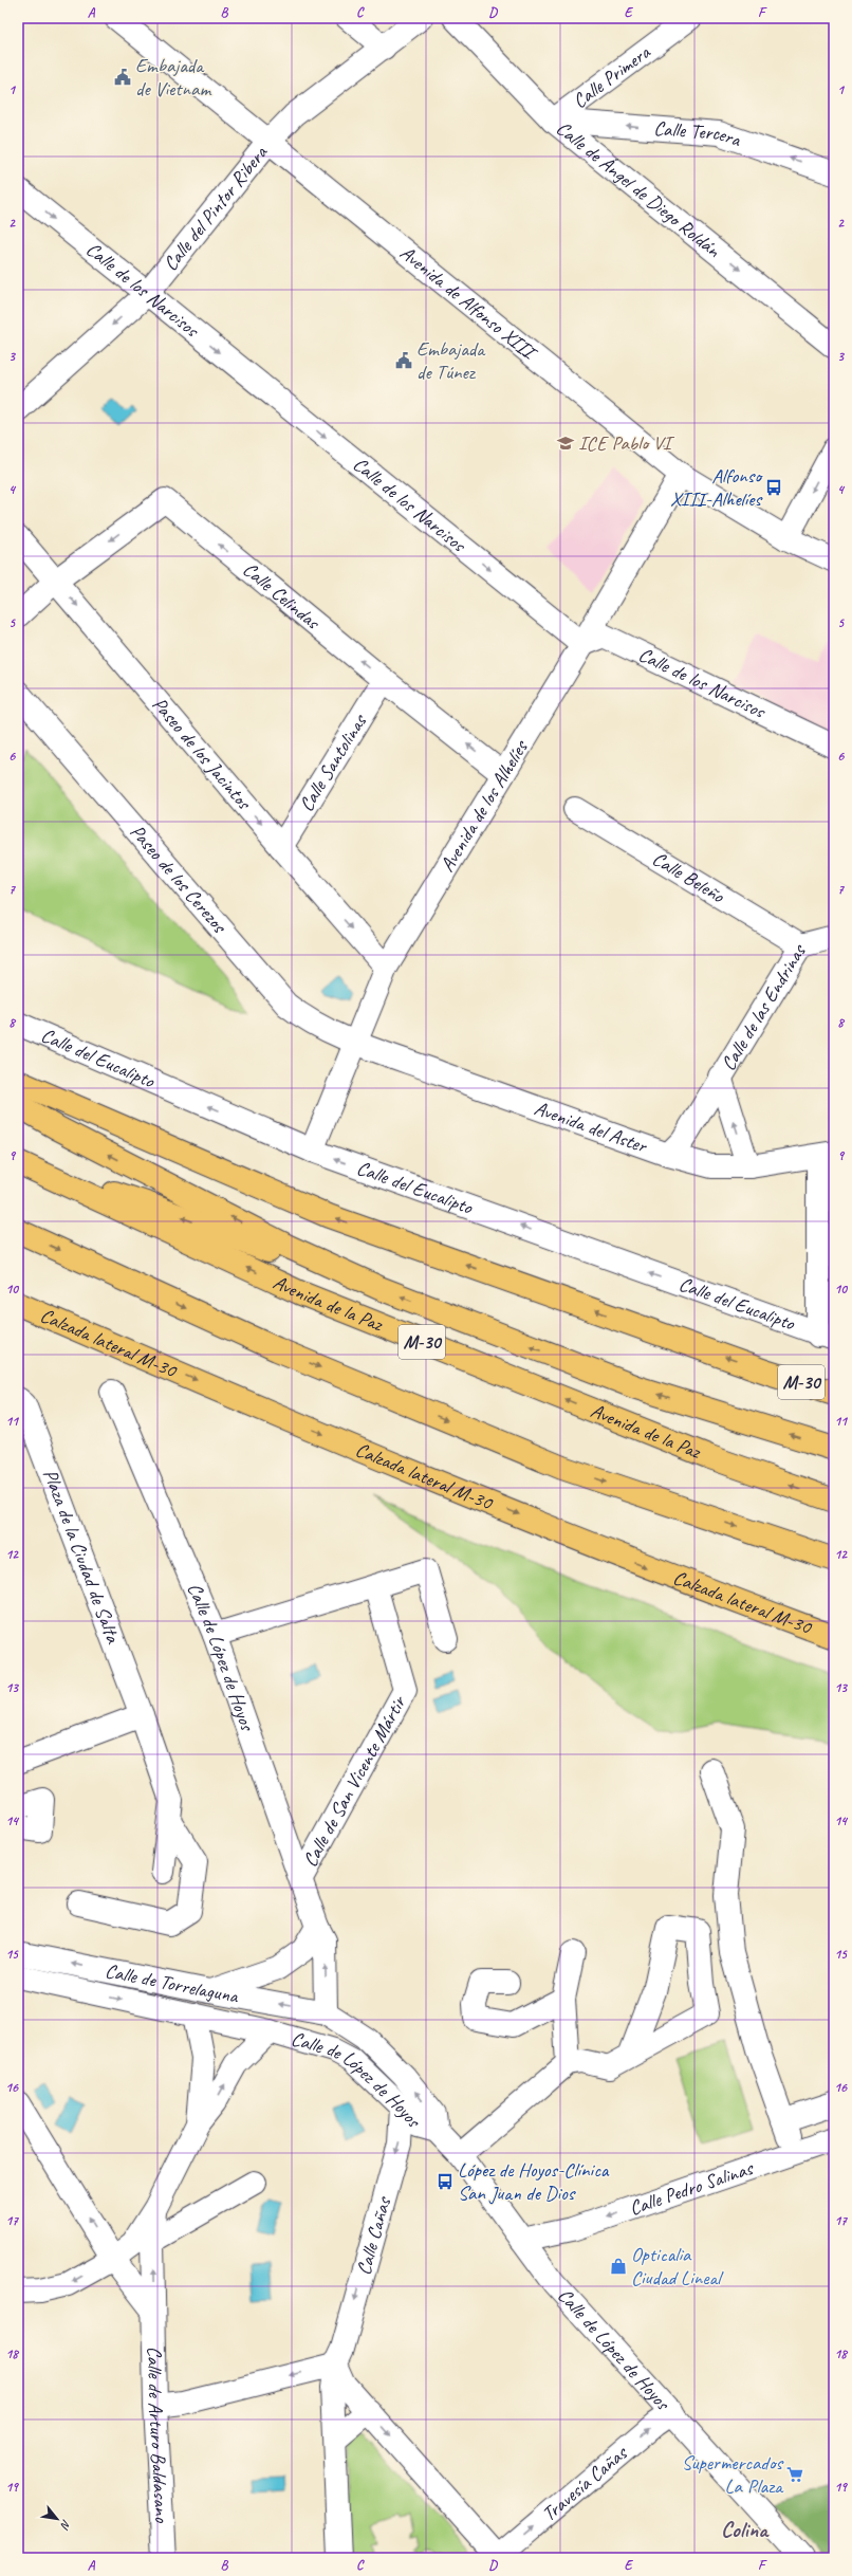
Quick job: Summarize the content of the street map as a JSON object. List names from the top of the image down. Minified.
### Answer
{"streets":{"highway":["Avenida de la Paz","Calzada lateral M-30","M-30"],"street":["Calle Primera","Calle Tercera","Calle de Ángel de Diego Roldán","Calle del Pintor Ribera","Calle de los Narcisos","Avenida de Alfonso XIII","Calle Celindas","Paseo de los Jacintos","Calle Santolinas","Avenida de los Alhelíes","Calle Beleño","Paseo de los Cerezos","Calle de las Endrinas","Calle del Eucalipto","Avenida del Aster","Plaza de la Ciudad de Salta","Calle de López de Hoyos","Calle de San Vicente Mártir","Calle de Torrelaguna","Calle Pedro Salinas","Calle Cañas","Calle de Arturo Baldasano","Travesía Cañas"]},"crossings":[["Calle Primera","Calle Tercera"],["Calle Primera","Calle de Ángel de Diego Roldán"],["Calle Tercera","Calle de Ángel de Diego Roldán"],["Calle del Pintor Ribera","Calle de los Narcisos"],["Calle del Pintor Ribera","Avenida de Alfonso XIII"],["Calle de los Narcisos","Avenida de los Alhelíes"],["Avenida de Alfonso XIII","Avenida de los Alhelíes"],["Calle Celindas","Paseo de los Jacintos"],["Calle Celindas","Calle Santolinas"],["Calle Celindas","Avenida de los Alhelíes"],["Paseo de los Jacintos","Calle Santolinas"],["Paseo de los Jacintos","Avenida de los Alhelíes"],["Avenida de los Alhelíes","Paseo de los Cerezos"],["Avenida de los Alhelíes","Calle del Eucalipto"],["Avenida de los Alhelíes","Avenida del Aster"],["Calle Beleño","Calle de las Endrinas"],["Paseo de los Cerezos","Avenida del Aster"],["Calle de las Endrinas","Avenida del Aster"],["Calle de López de Hoyos","Calle de San Vicente Mártir"],["Calle de López de Hoyos","Calle de Torrelaguna"],["Calle de López de Hoyos","Calle Pedro Salinas"],["Calle de López de Hoyos","Calle Cañas"],["Calle de López de Hoyos","Calle de Arturo Baldasano"],["Calle de López de Hoyos","Travesía Cañas"],["Calle de Torrelaguna","Calle de Arturo Baldasano"]],"one_way":["Calle Tercera","Calle de Ángel de Diego Roldán","Calle de los Narcisos","Calle Celindas","Paseo de los Jacintos","Calle del Eucalipto","Calle Cañas","Travesía Cañas"],"districts":["Colina"],"places":{"public building":["Embajada de Vietnam","Embajada de Túnez"],"school or university":["ICE Pablo VI"],"bus stop":["Alfonso XIII-Alhelíes","López de Hoyos-Clínica San Juan de Dios"],"shop":["Opticalia Ciudad Lineal"],"supermarket":["Supermercados La Plaza"]},"north":"bottom right","grid":{"columns":["A","B","C","D","E","F"],"rows":["1","2","3","4","5","6","7","8","9","10","11","12","13","14","15","16","17","18","19"]}}
